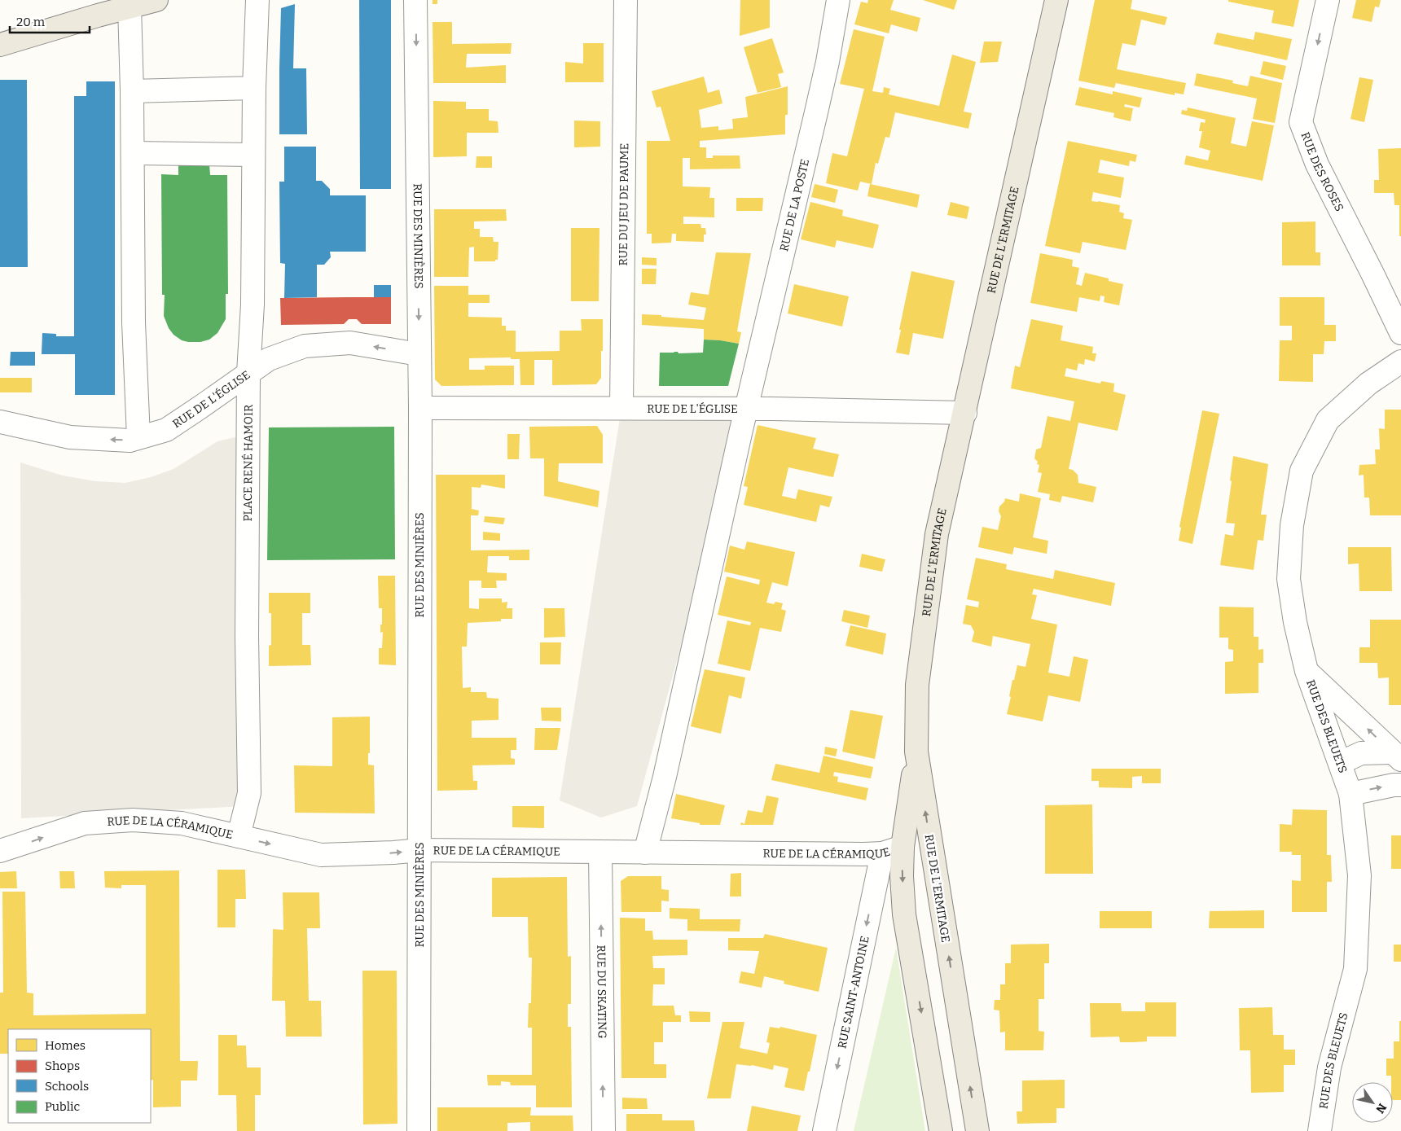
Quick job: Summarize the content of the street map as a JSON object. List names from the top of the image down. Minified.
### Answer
{"streets":{"main road":["RUE DE L'ERMITAGE"],"street":["RUE DES ROSES","RUE DU JEU DE PAUME","RUE DE LA POSTE","RUE DES MINIÈRES","RUE DE L'ÉGLISE","PLACE RENÉ HAMOIR","RUE DES BLEUETS","RUE DE LA CÉRAMIQUE","RUE DU SKATING","RUE SAINT-ANTOINE"]},"crossings":[["RUE DU JEU DE PAUME","RUE DE L'ÉGLISE"],["RUE DE LA POSTE","RUE DE L'ÉGLISE"],["RUE DE LA POSTE","RUE DE LA CÉRAMIQUE"],["RUE DES MINIÈRES","RUE DE L'ÉGLISE"],["RUE DES MINIÈRES","RUE DE LA CÉRAMIQUE"],["RUE DE L'ERMITAGE","RUE DE L'ÉGLISE"],["RUE DE L'ÉGLISE","PLACE RENÉ HAMOIR"],["PLACE RENÉ HAMOIR","RUE DE LA CÉRAMIQUE"],["RUE DE LA CÉRAMIQUE","RUE DU SKATING"],["RUE DE LA CÉRAMIQUE","RUE SAINT-ANTOINE"]],"one_way":["RUE DES ROSES","RUE DE LA CÉRAMIQUE","RUE DU SKATING","RUE SAINT-ANTOINE"],"legend":["Homes","Shops","Schools","Public"],"scale_bar":"20 m","north":"bottom right"}
